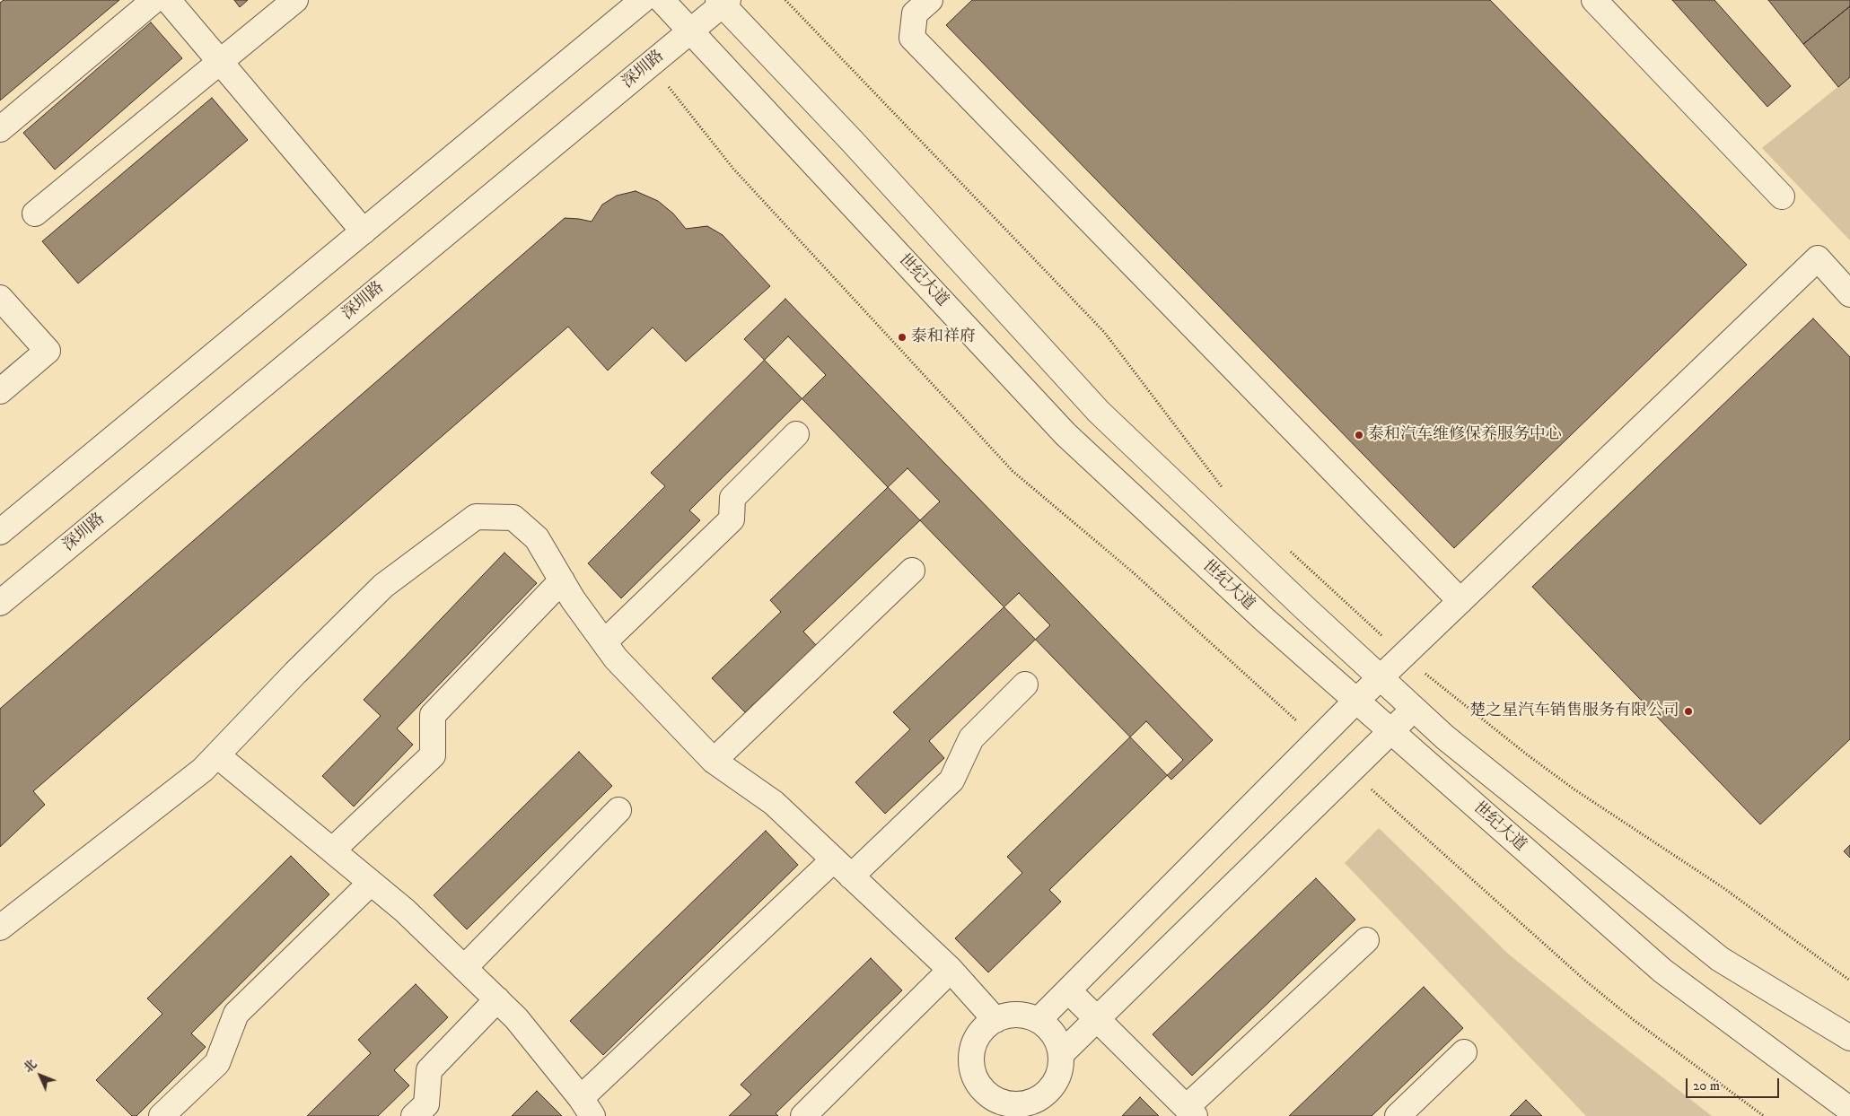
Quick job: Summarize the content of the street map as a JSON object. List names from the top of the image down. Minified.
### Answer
{"streets":{"street":["深圳路","世纪大道"]},"crossings":[["深圳路","世纪大道"]],"places":["泰和祥府","泰和汽车维修保养服务中心","楚之星汽车销售服务有限公司"],"scale_bar":"20 m","north":"top left"}
